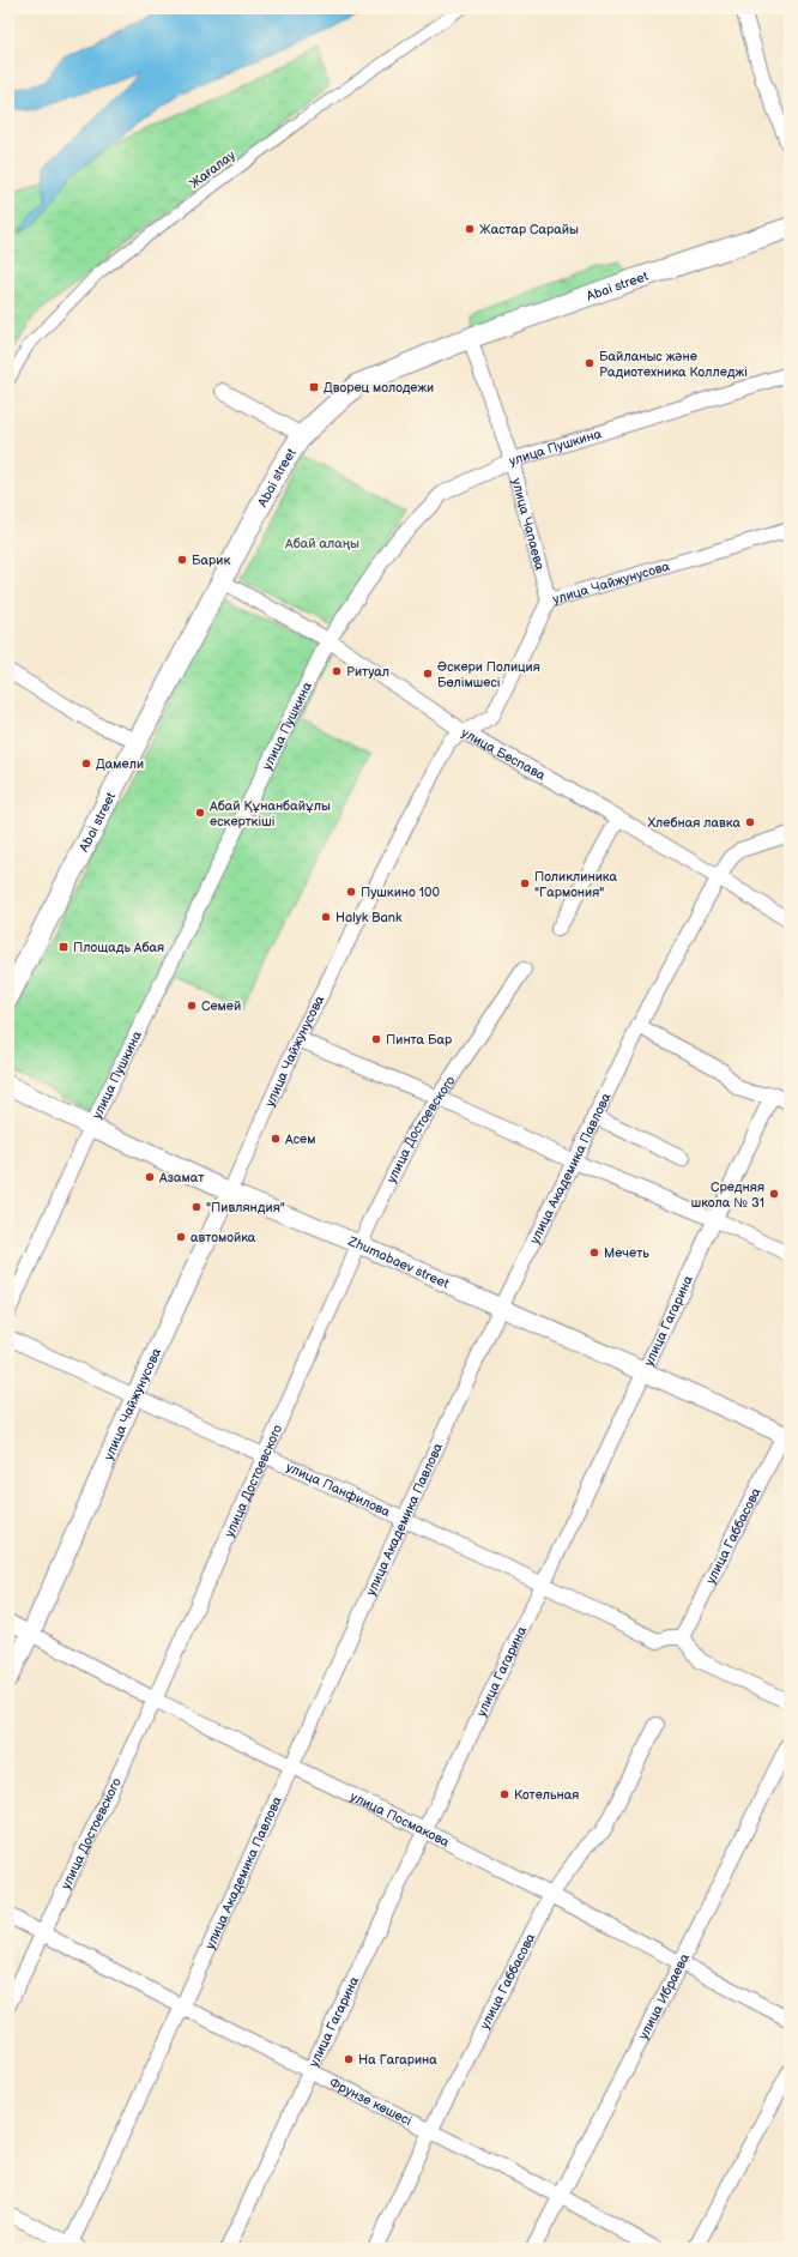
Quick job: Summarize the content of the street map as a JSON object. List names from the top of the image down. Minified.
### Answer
{"streets":{"main road":["Abai street"],"street":["Жағалау","улица Пушкина","улица Чапаева","улица Чайжунусова","улица Беспава","улица Достоевского","улица Академика Павлова","Zhumabaev street","улица Гагарина","улица Панфилова","улица Габбасова","улица Посмакова","улица Ибраева","Фрунзе көшесі"]},"crossings":[["Abai street","улица Чапаева"],["Abai street","улица Беспава"],["улица Пушкина","улица Чапаева"],["улица Пушкина","улица Беспава"],["улица Пушкина","Zhumabaev street"],["улица Чапаева","улица Чайжунусова"],["улица Чайжунусова","улица Беспава"],["улица Чайжунусова","Zhumabaev street"],["улица Чайжунусова","улица Панфилова"],["улица Чайжунусова","улица Посмакова"],["улица Беспава","улица Академика Павлова"],["улица Достоевского","Zhumabaev street"],["улица Достоевского","улица Панфилова"],["улица Достоевского","улица Посмакова"],["улица Достоевского","Фрунзе көшесі"],["улица Академика Павлова","Zhumabaev street"],["улица Академика Павлова","улица Панфилова"],["улица Академика Павлова","улица Посмакова"],["улица Академика Павлова","Фрунзе көшесі"],["Zhumabaev street","улица Гагарина"],["Zhumabaev street","улица Габбасова"],["улица Гагарина","улица Панфилова"],["улица Гагарина","улица Посмакова"],["улица Гагарина","Фрунзе көшесі"],["улица Панфилова","улица Габбасова"],["улица Габбасова","улица Посмакова"],["улица Габбасова","Фрунзе көшесі"],["улица Посмакова","улица Ибраева"],["улица Ибраева","Фрунзе көшесі"]],"parks":["Абай алаңы"],"places":{"other":["Жастар Сарайы","Байланыс және Радиотехника Колледжі","Барик","Ритуал","Әскери Полиция Бөлімшесі","Дамели","Абай Құнанбайұлы ескерткіші","Хлебная лавка","Поликлиника \"Гармония\"","Пушкино 100","Halyk Bank","Семей","Пинта Бар","Асем","Азамат","Средняя школа № 31","\"Пивляндия\"","автомойка","Мечеть","Котельная","На Гагарина"],"transit":["Дворец молодежи","Площадь Абая"]}}
